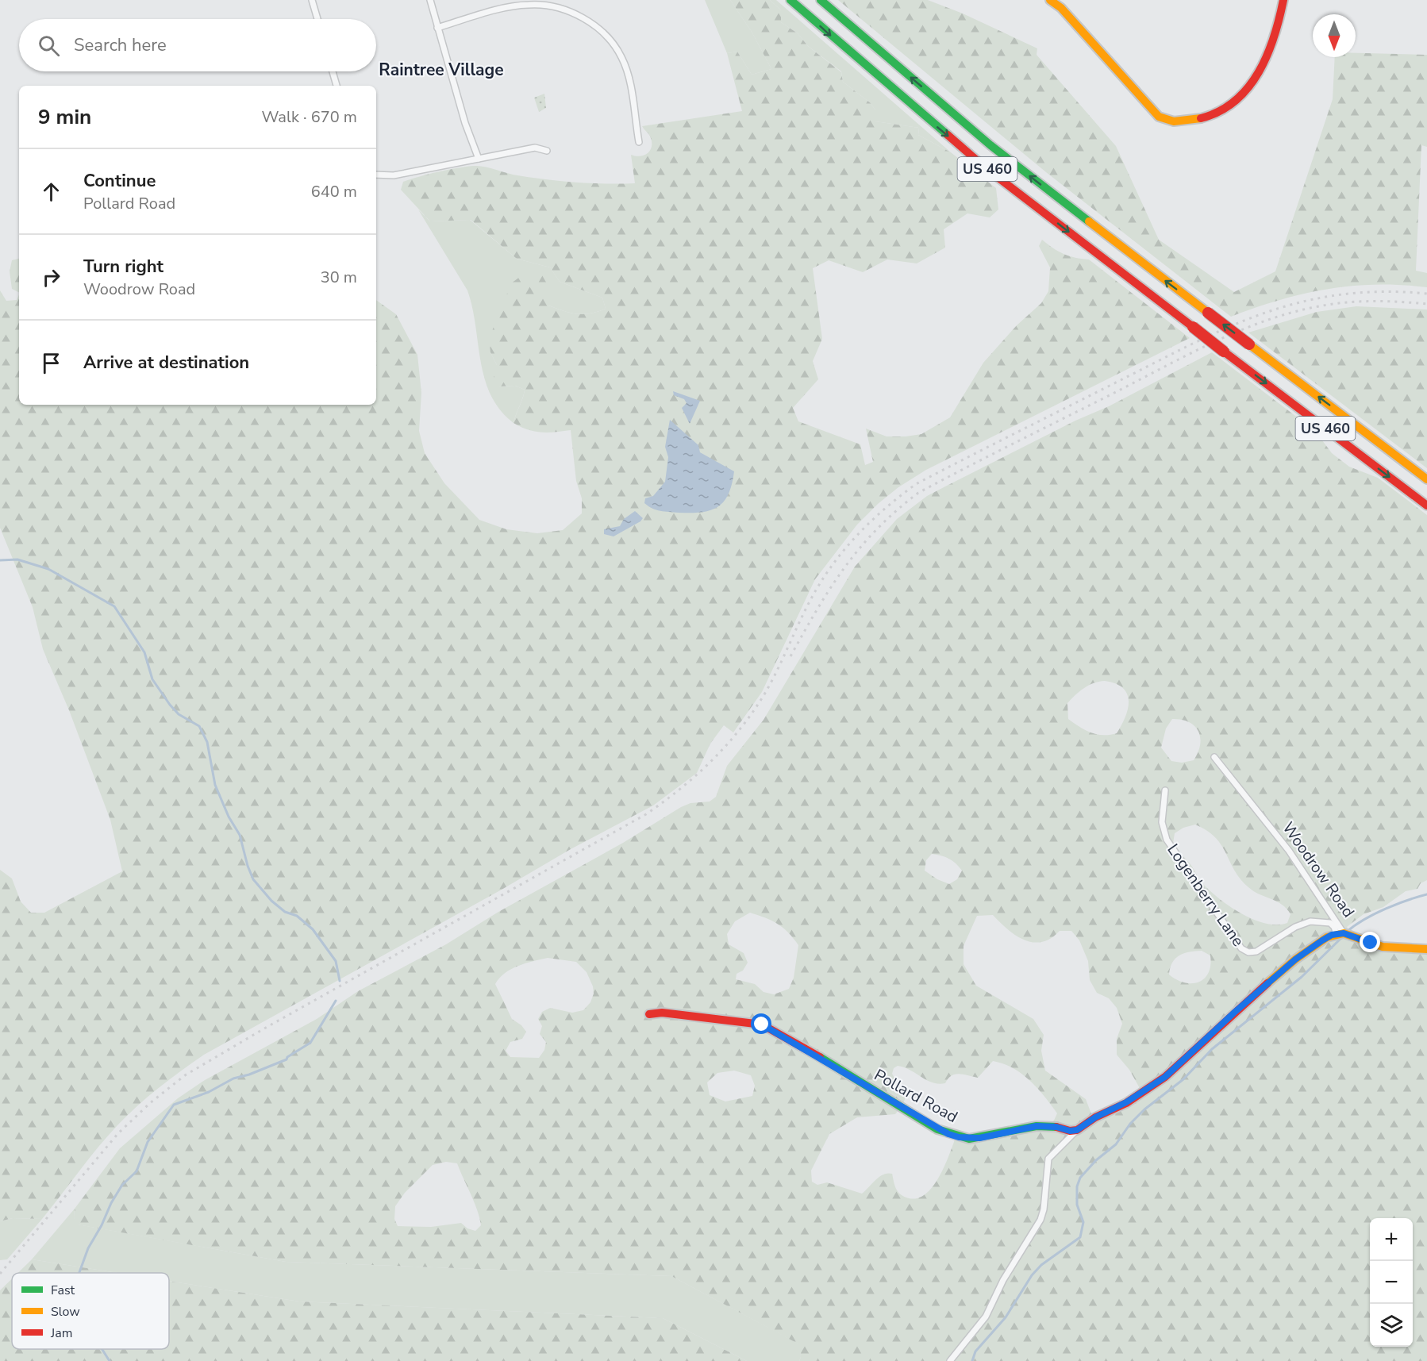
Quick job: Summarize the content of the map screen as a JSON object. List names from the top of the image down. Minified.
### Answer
{"streets":{"main road":["US 460","Woodrow Road","Pollard Road"],"street":["Logenberry Lane"]},"crossings":[["Woodrow Road","Logenberry Lane"]],"districts":["Raintree Village"],"legend":["Fast","Slow","Jam"],"north":"bottom","page":{"search":"Search here","heading":["9 min","Walk · 670 m"],"list":[["Continue","Pollard Road","640 m"],["Turn right","Woodrow Road","30 m"],"Arrive at destination"],"map_buttons":["+","−"]}}
